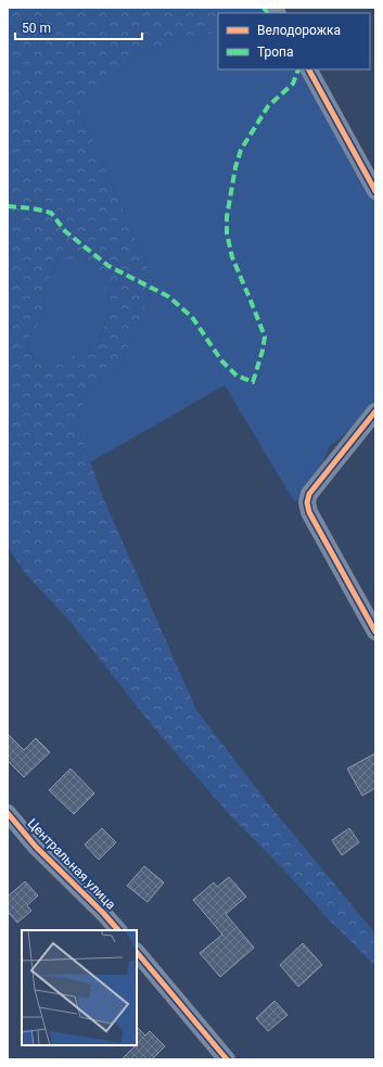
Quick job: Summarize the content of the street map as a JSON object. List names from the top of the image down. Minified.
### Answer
{"streets":{"street":["Центральная улица"]},"legend":["Велодорожка","Тропа"],"scale_bar":"50 m"}
